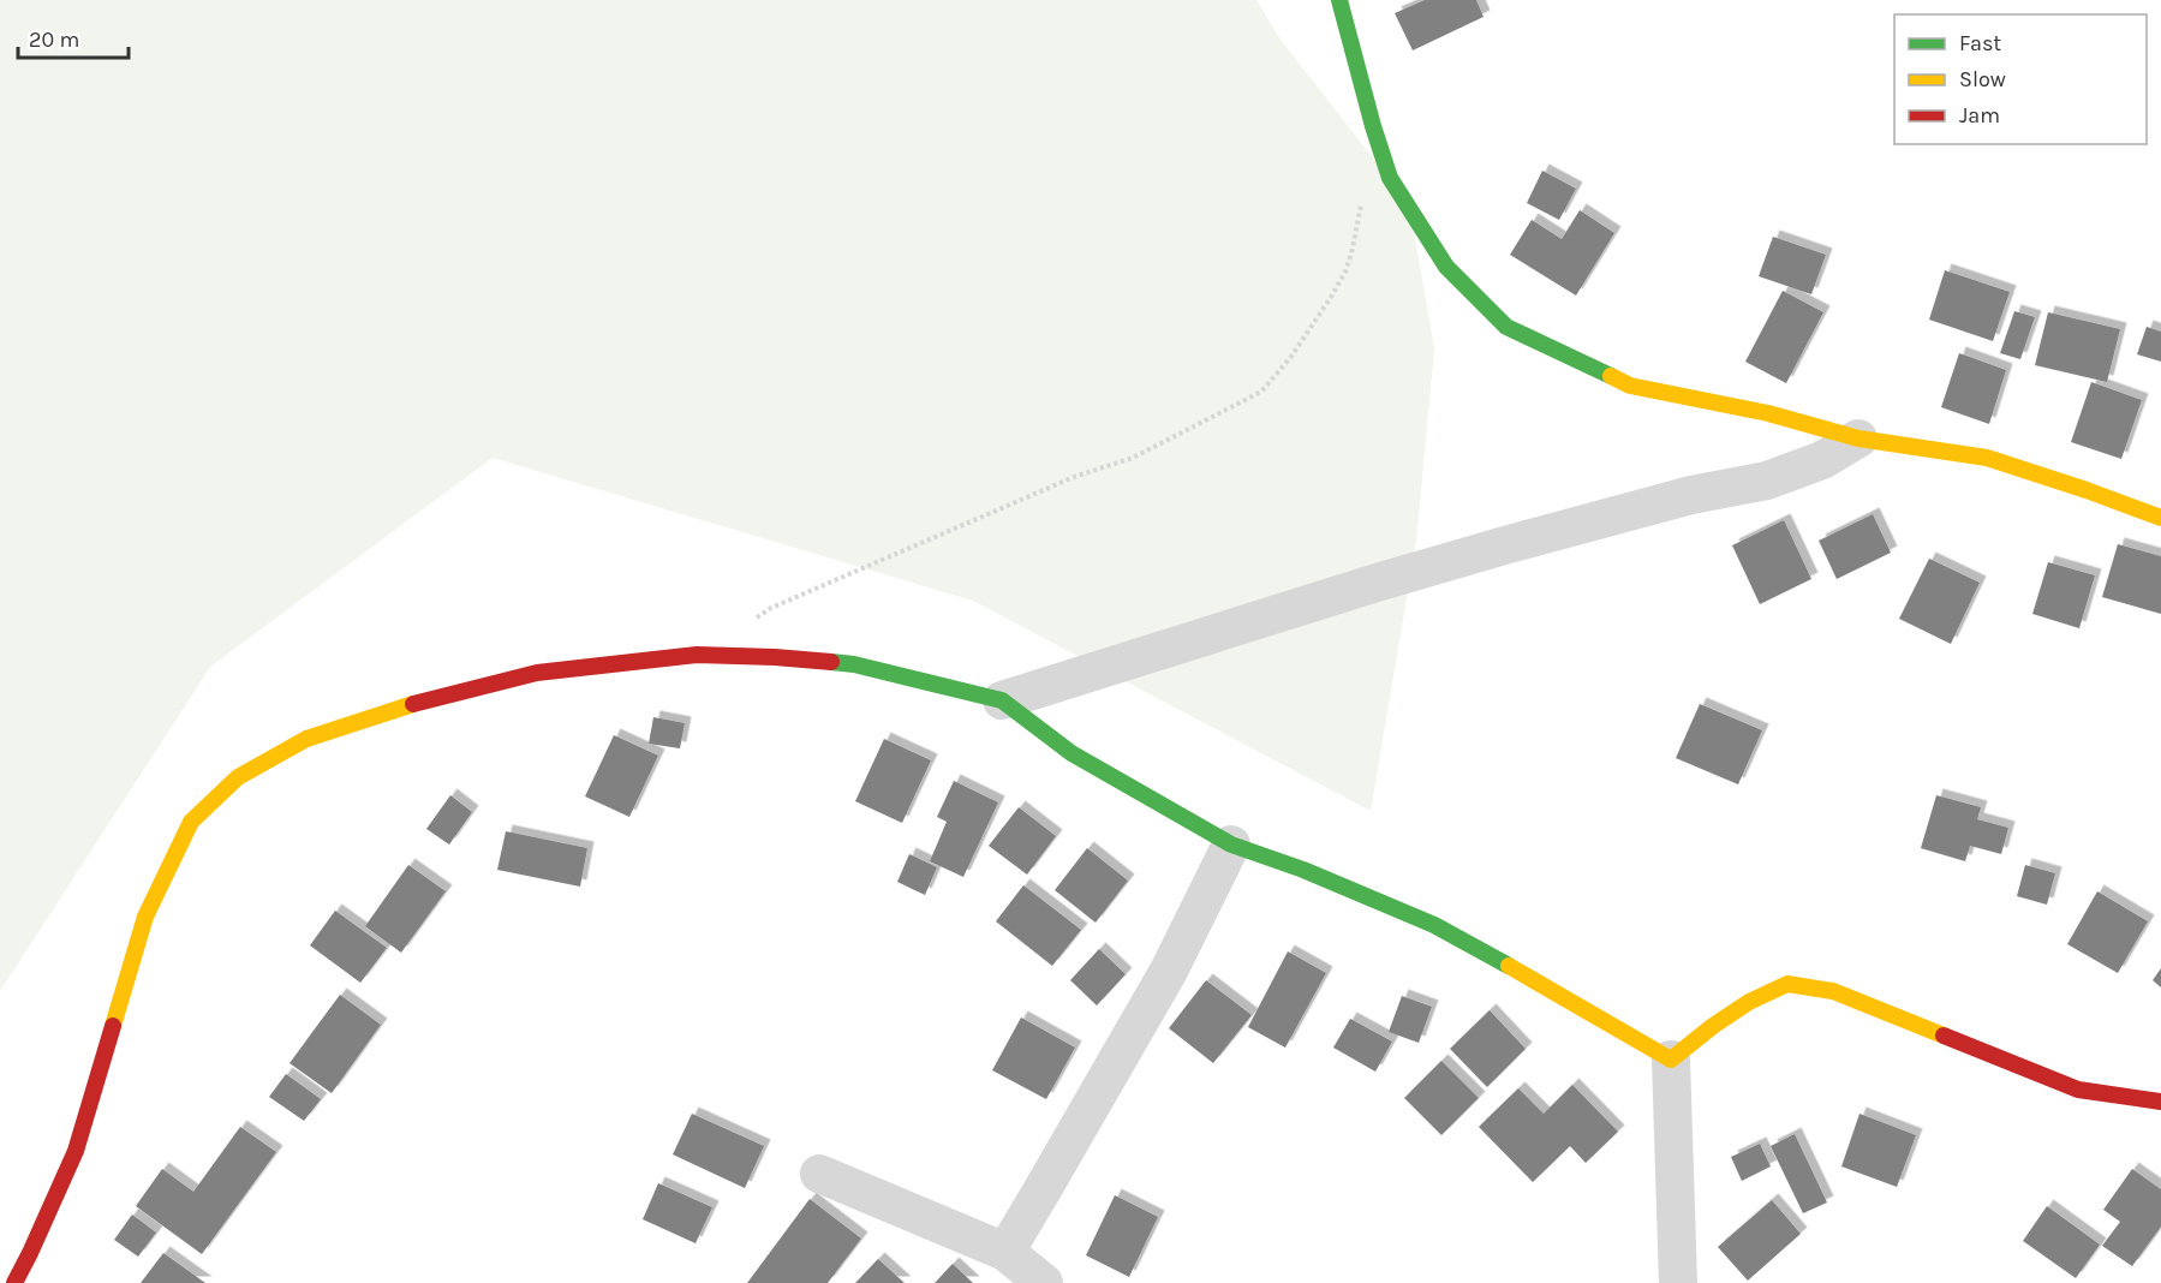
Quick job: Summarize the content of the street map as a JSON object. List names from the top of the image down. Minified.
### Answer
{"legend":["Fast","Slow","Jam"],"scale_bar":"20 m"}
